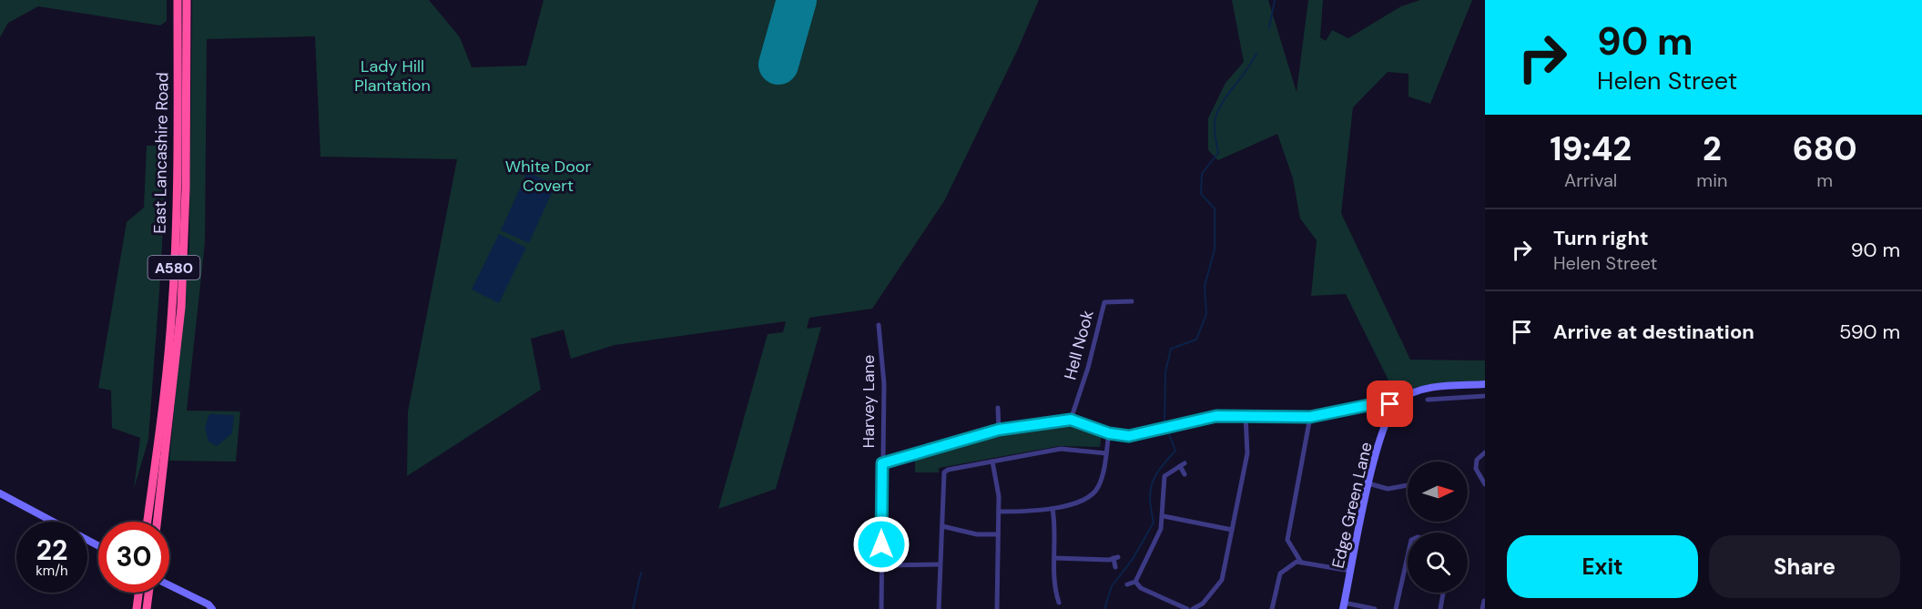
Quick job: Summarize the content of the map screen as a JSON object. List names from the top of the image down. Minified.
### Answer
{"streets":{"highway":["East Lancashire Road","A580"],"street":["Hell Nook","Harvey Lane","Edge Green Lane"]},"parks":["Lady Hill Plantation","White Door Covert"],"north":"right","page":{"turn":["90 m","Helen Street"],"eta":["19:42","Arrival","2","min","680","m"],"list":[{"name":"Turn right","note":"Helen Street","value":"90 m"},{"name":"Arrive at destination","value":"590 m"}],"speed":"22 km/h","limit":"30","buttons":["Exit","Share"]}}
